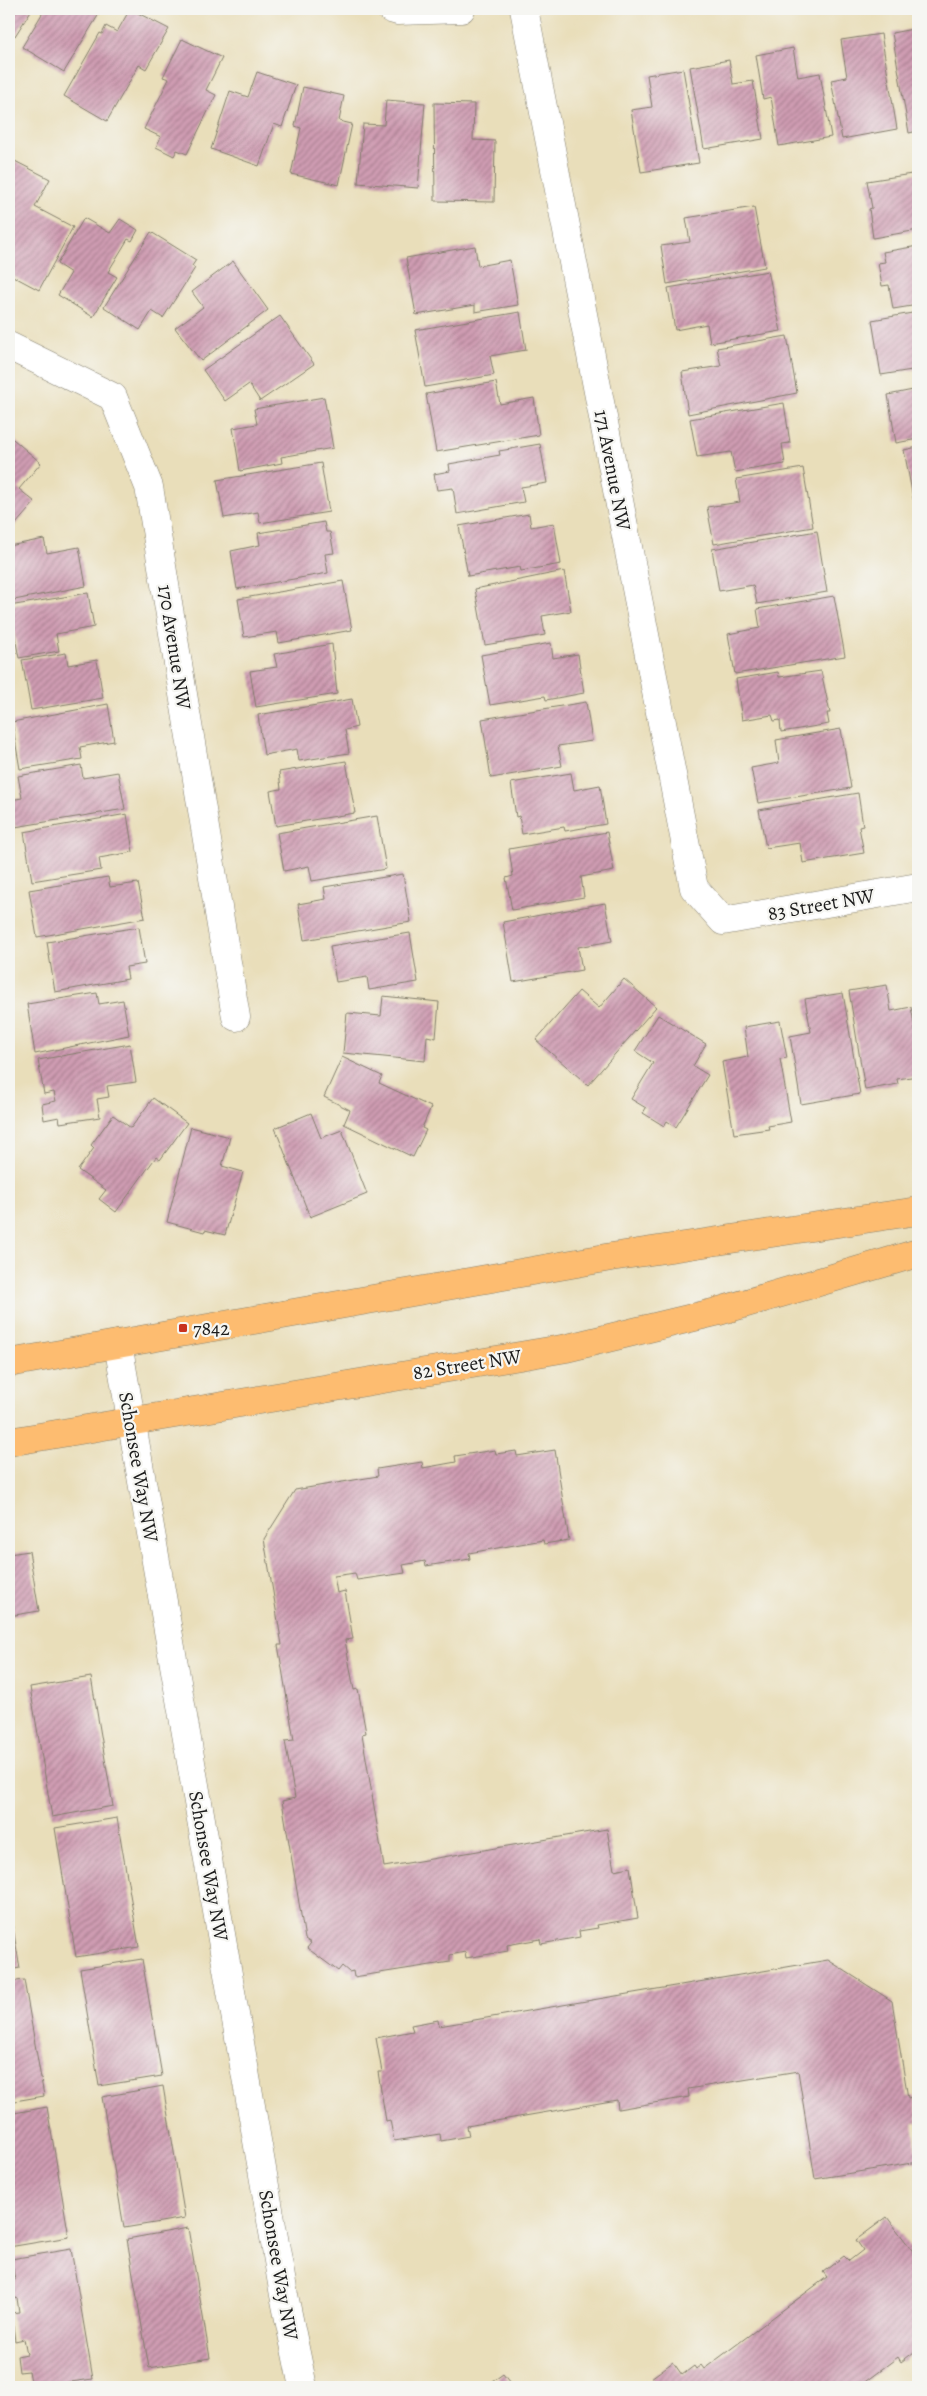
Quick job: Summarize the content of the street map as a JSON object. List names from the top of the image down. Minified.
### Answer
{"streets":{"main road":["82 Street NW"],"street":["171 Avenue NW","170 Avenue NW","83 Street NW","Schonsee Way NW"]},"crossings":[["171 Avenue NW","83 Street NW"],["82 Street NW","Schonsee Way NW"]],"places":{"transit":["7842"]}}
